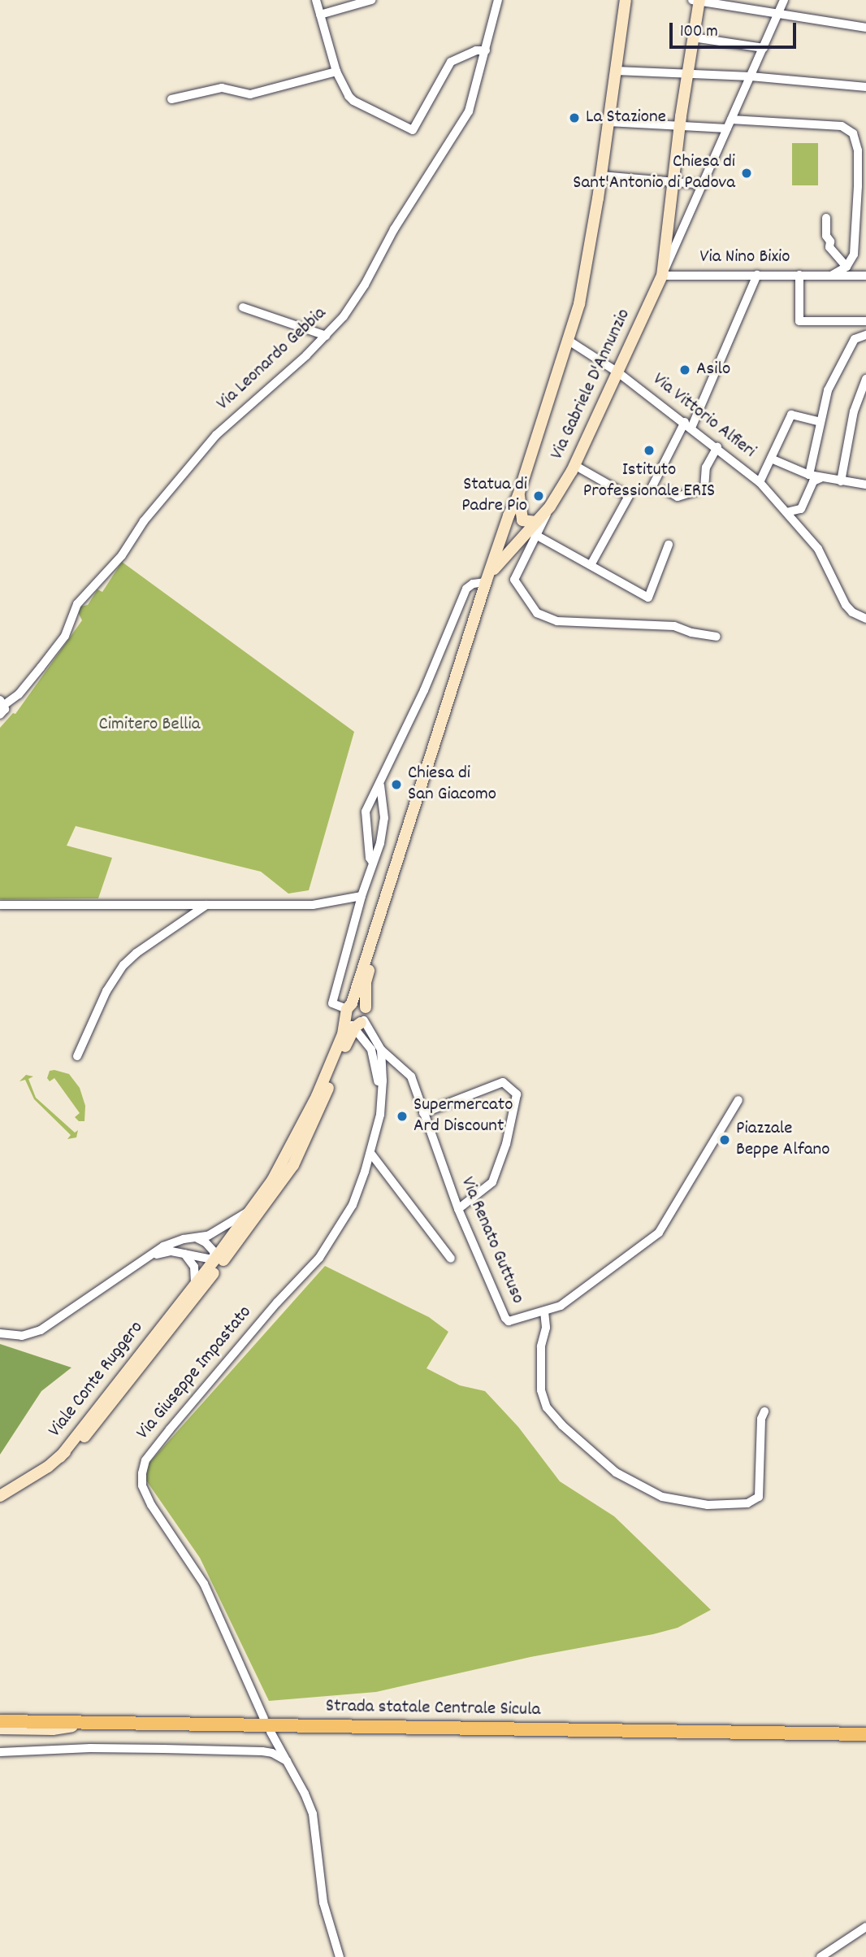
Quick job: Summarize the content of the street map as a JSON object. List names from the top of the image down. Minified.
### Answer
{"streets":{"main road":["Via Gabriele D'Annunzio","Viale Conte Ruggero","Strada statale Centrale Sicula"],"street":["Via Nino Bixio","Via Leonardo Gebbia","Via Vittorio Alfieri","Via Renato Guttuso","Via Giuseppe Impastato"]},"crossings":[["Via Nino Bixio","Via Gabriele D'Annunzio"],["Via Gabriele D'Annunzio","Via Vittorio Alfieri"]],"parks":["Cimitero Bellia"],"places":["La Stazione","Chiesa di Sant'Antonio di Padova","Asilo","Istituto Professionale ERIS","Statua di Padre Pio","Chiesa di San Giacomo","Supermercato Ard Discount","Piazzale Beppe Alfano"],"scale_bar":"100 m"}
